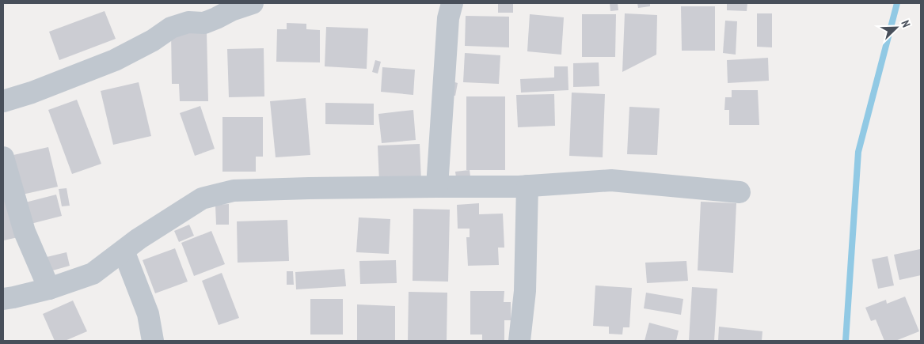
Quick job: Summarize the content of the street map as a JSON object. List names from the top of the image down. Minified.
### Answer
{"north":"top right"}
